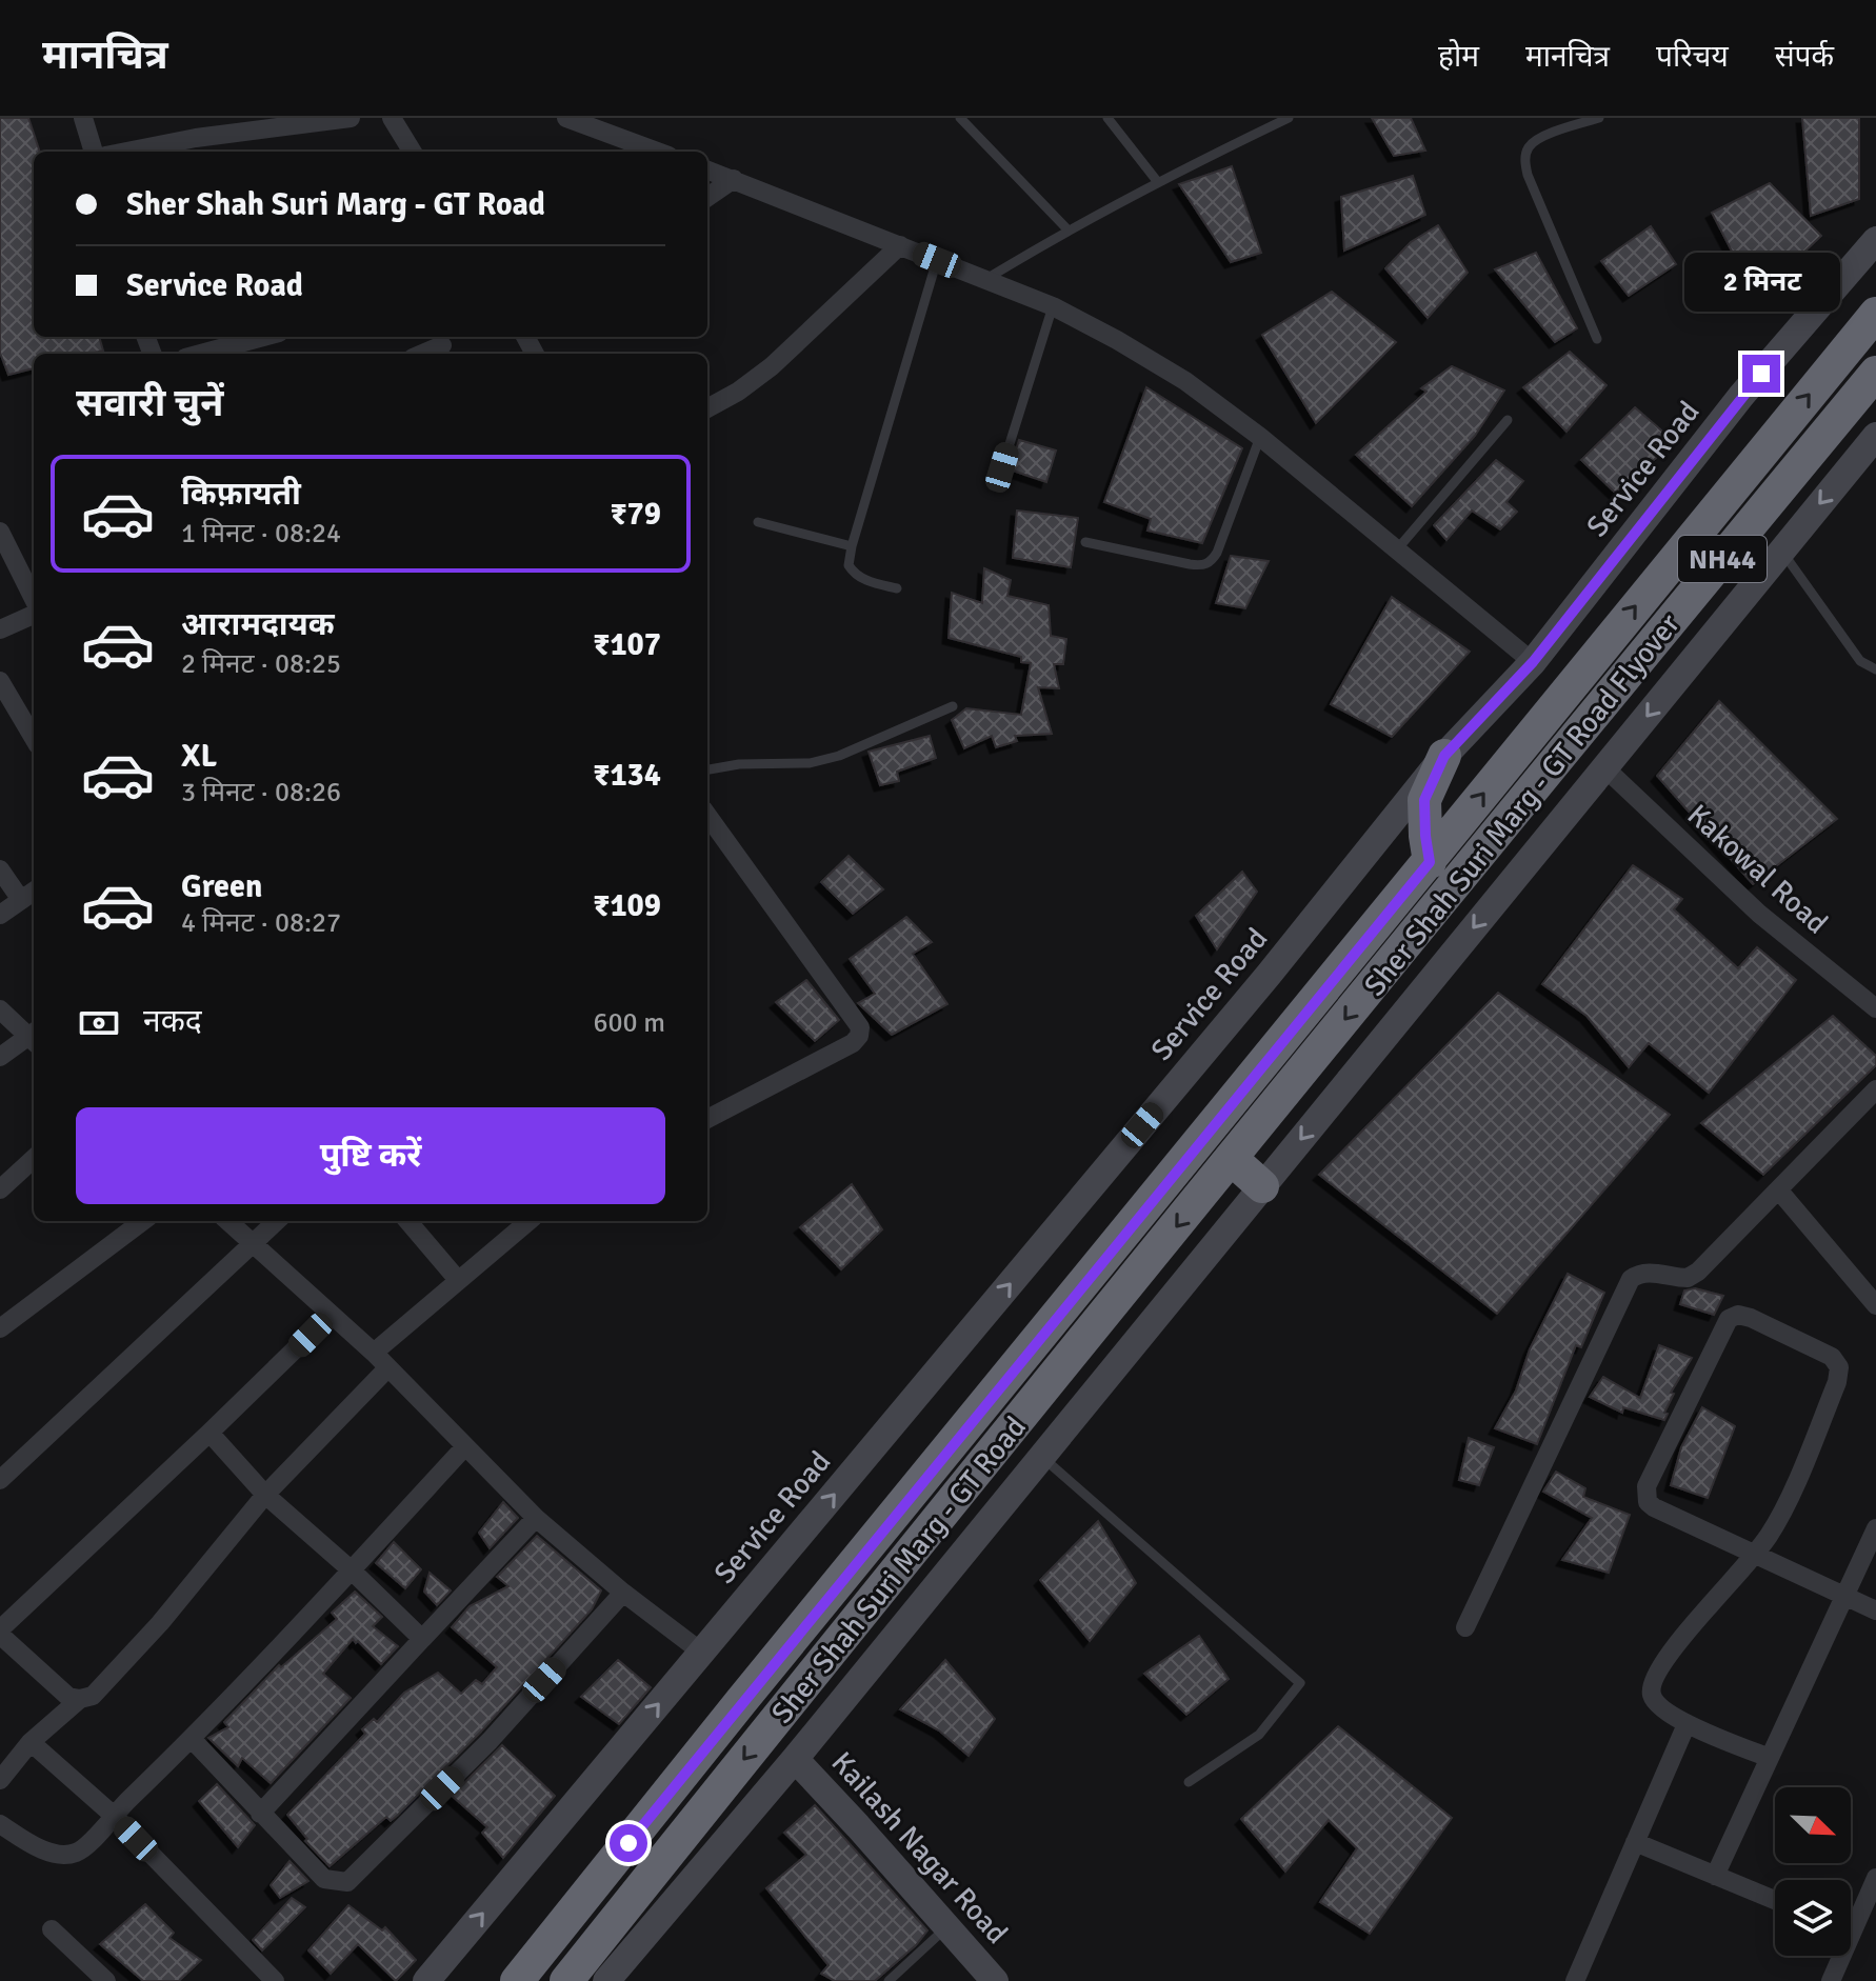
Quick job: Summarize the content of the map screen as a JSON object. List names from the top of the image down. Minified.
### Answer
{"streets":{"highway":["NH44","Sher Shah Suri Marg - GT Road Flyover","Sher Shah Suri Marg - GT Road"],"street":["Service Road","Kakowal Road","Kailash Nagar Road"]},"crossings":[["Sher Shah Suri Marg - GT Road Flyover","Sher Shah Suri Marg - GT Road"]],"north":"bottom right","page":{"header":"मानचित्र","nav":["होम","मानचित्र","परिचय","संपर्क"],"banner":["Sher Shah Suri Marg - GT Road","Service Road"],"bubble":"2 मिनट","heading":"सवारी चुनें","list":[{"name":"किफ़ायती","note":"1 मिनट · 08:24","value":"₹79"},{"name":"आरामदायक","note":"2 मिनट · 08:25","value":"₹107"},{"name":"XL","note":"3 मिनट · 08:26","value":"₹134"},{"name":"Green","note":"4 मिनट · 08:27","value":"₹109"}],"pay":["नकद","600 m"],"buttons":"पुष्टि करें"}}
